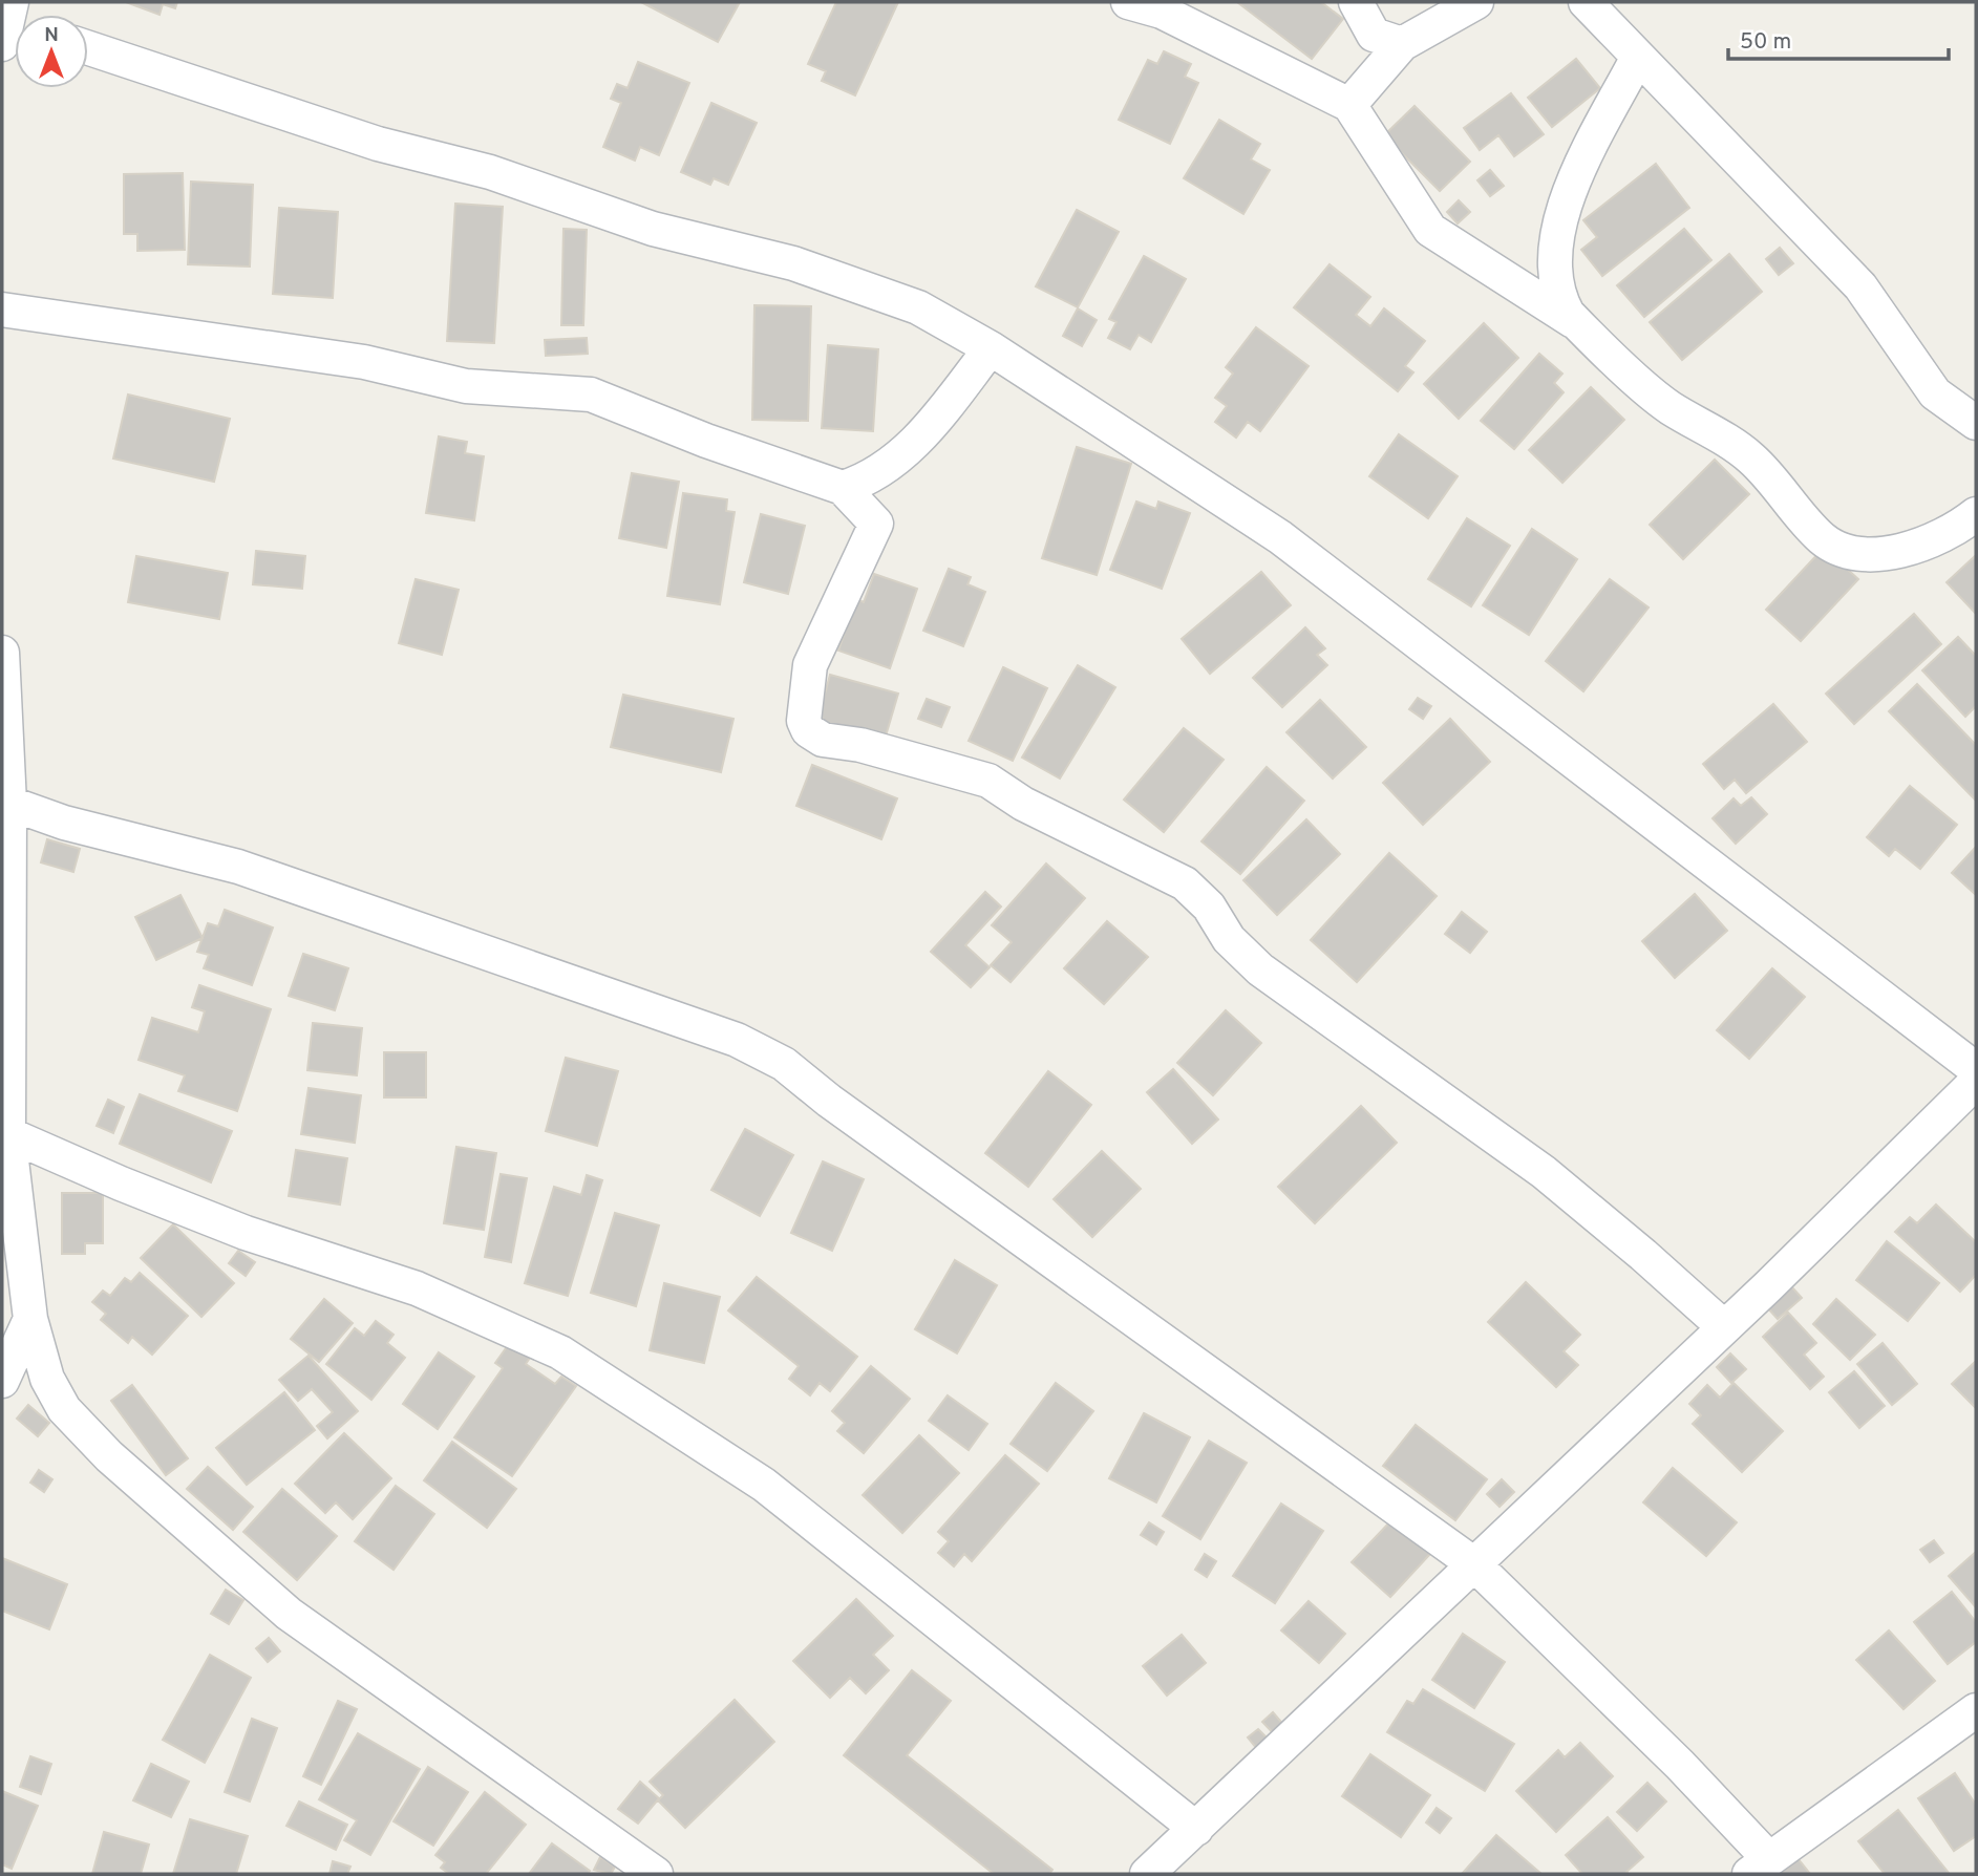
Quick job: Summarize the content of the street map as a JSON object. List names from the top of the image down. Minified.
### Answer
{"scale_bar":"50 m","north":"top"}
